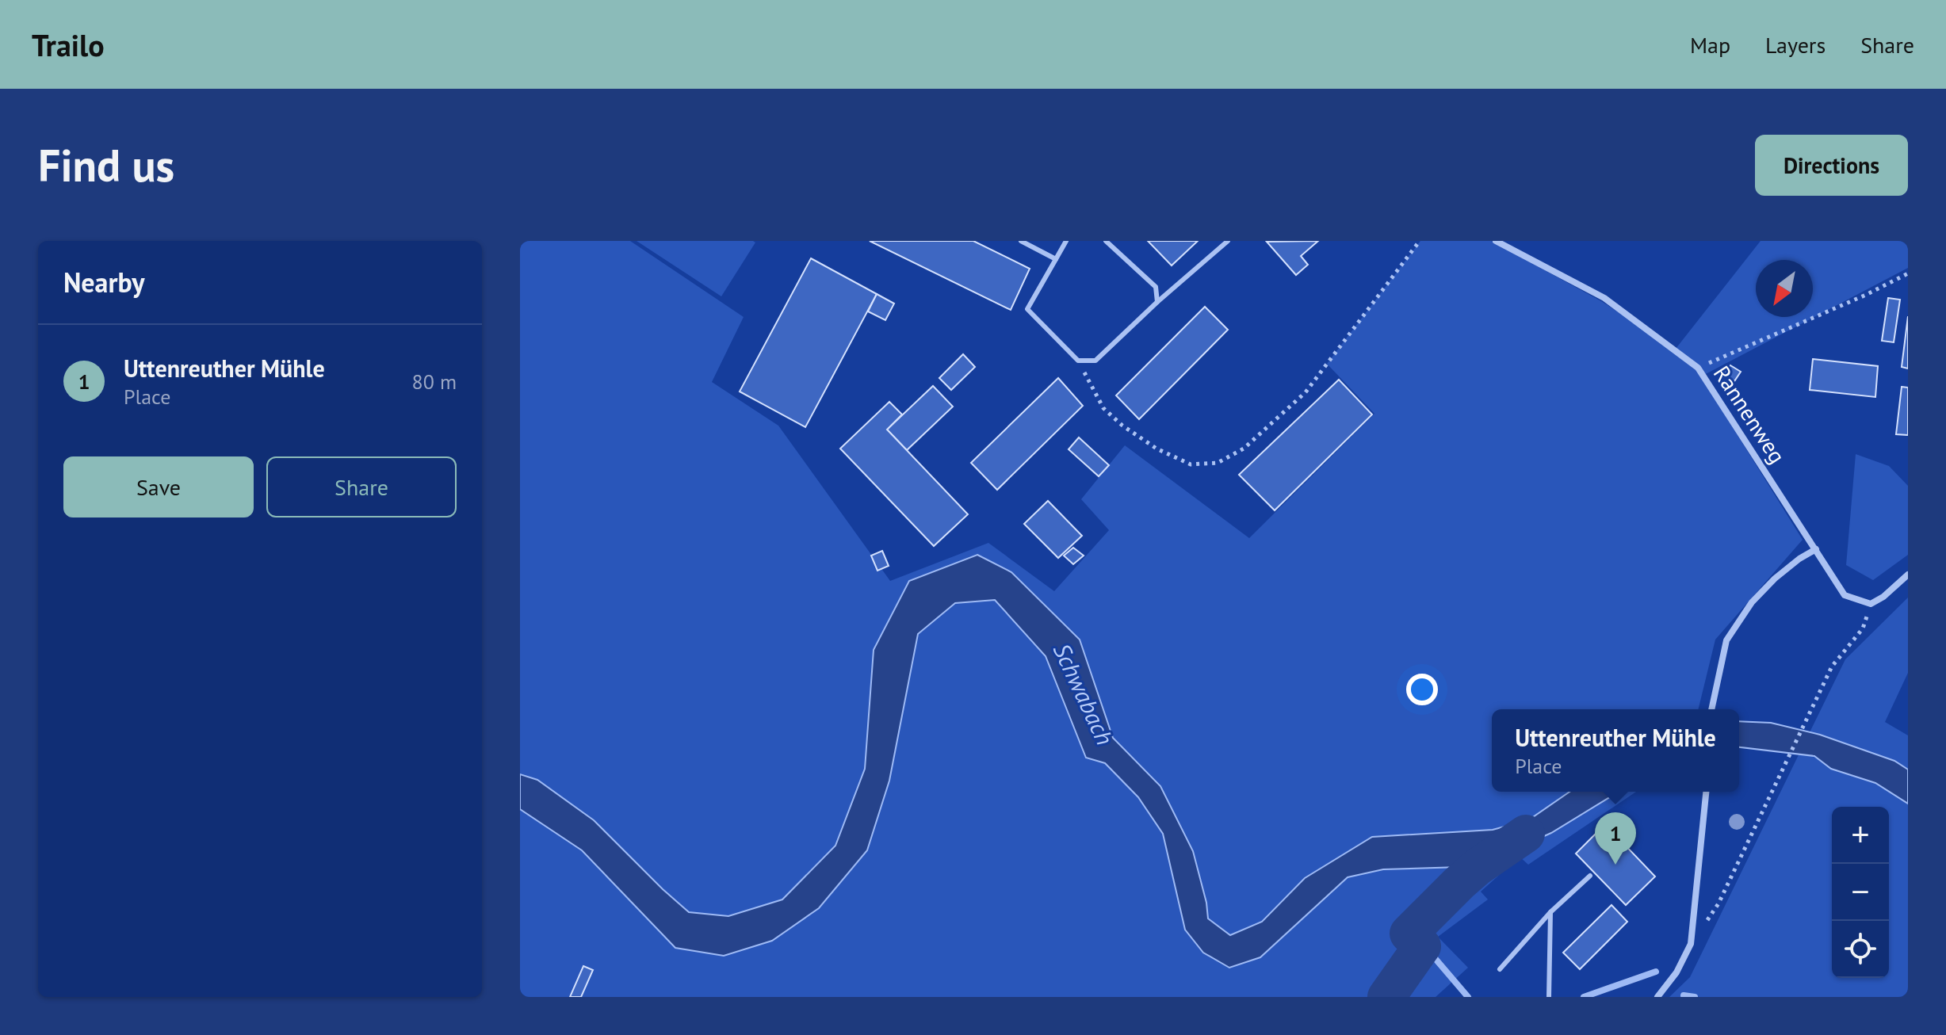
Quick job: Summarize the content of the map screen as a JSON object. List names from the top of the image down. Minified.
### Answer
{"streets":{"street":["Rannenweg"]},"water":["Schwabach"],"north":"bottom left","page":{"header":"Trailo","nav":["Map","Layers","Share"],"buttons":["Directions",["Save","Share"]],"title":"Find us","heading":"Nearby","list":[{"mark":"1","name":"Uttenreuther Mühle","note":"Place","value":"80 m"}],"popup":["Uttenreuther Mühle","Place"],"map_buttons":["+","−"],"pins":"1"}}
